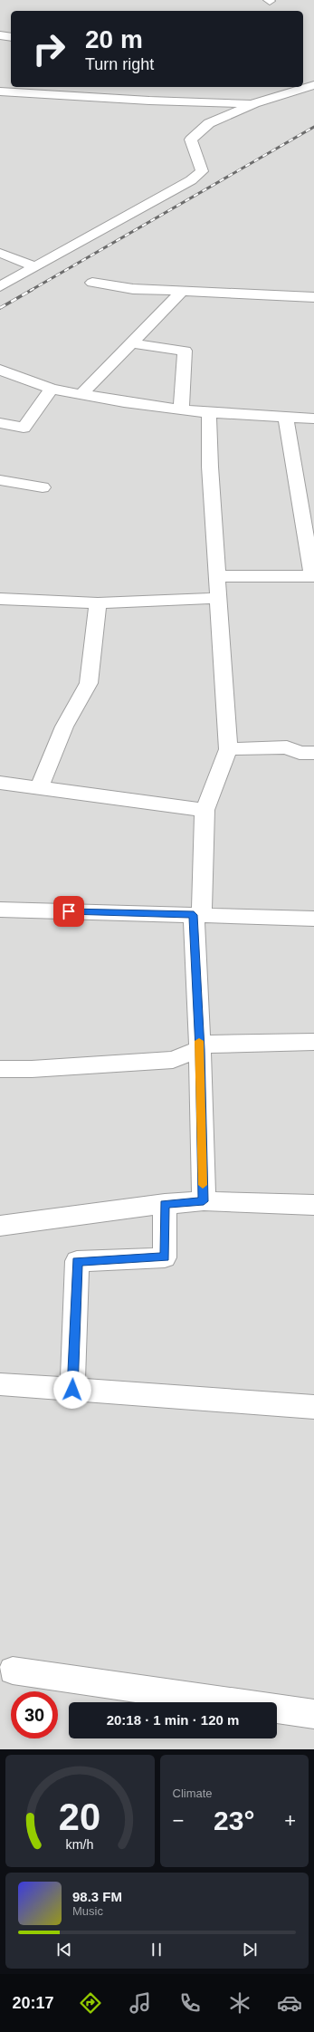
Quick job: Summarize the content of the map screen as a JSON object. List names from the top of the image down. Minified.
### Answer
{"page":{"turn":["20 m","Turn right"],"limit":"30","trip":"20:18 · 1 min · 120 m","tile":"Climate","heat":["−","23°","+"],"song":["98.3 FM","Music"],"tabs":"20:17","gauge":["20","km/h"]}}
